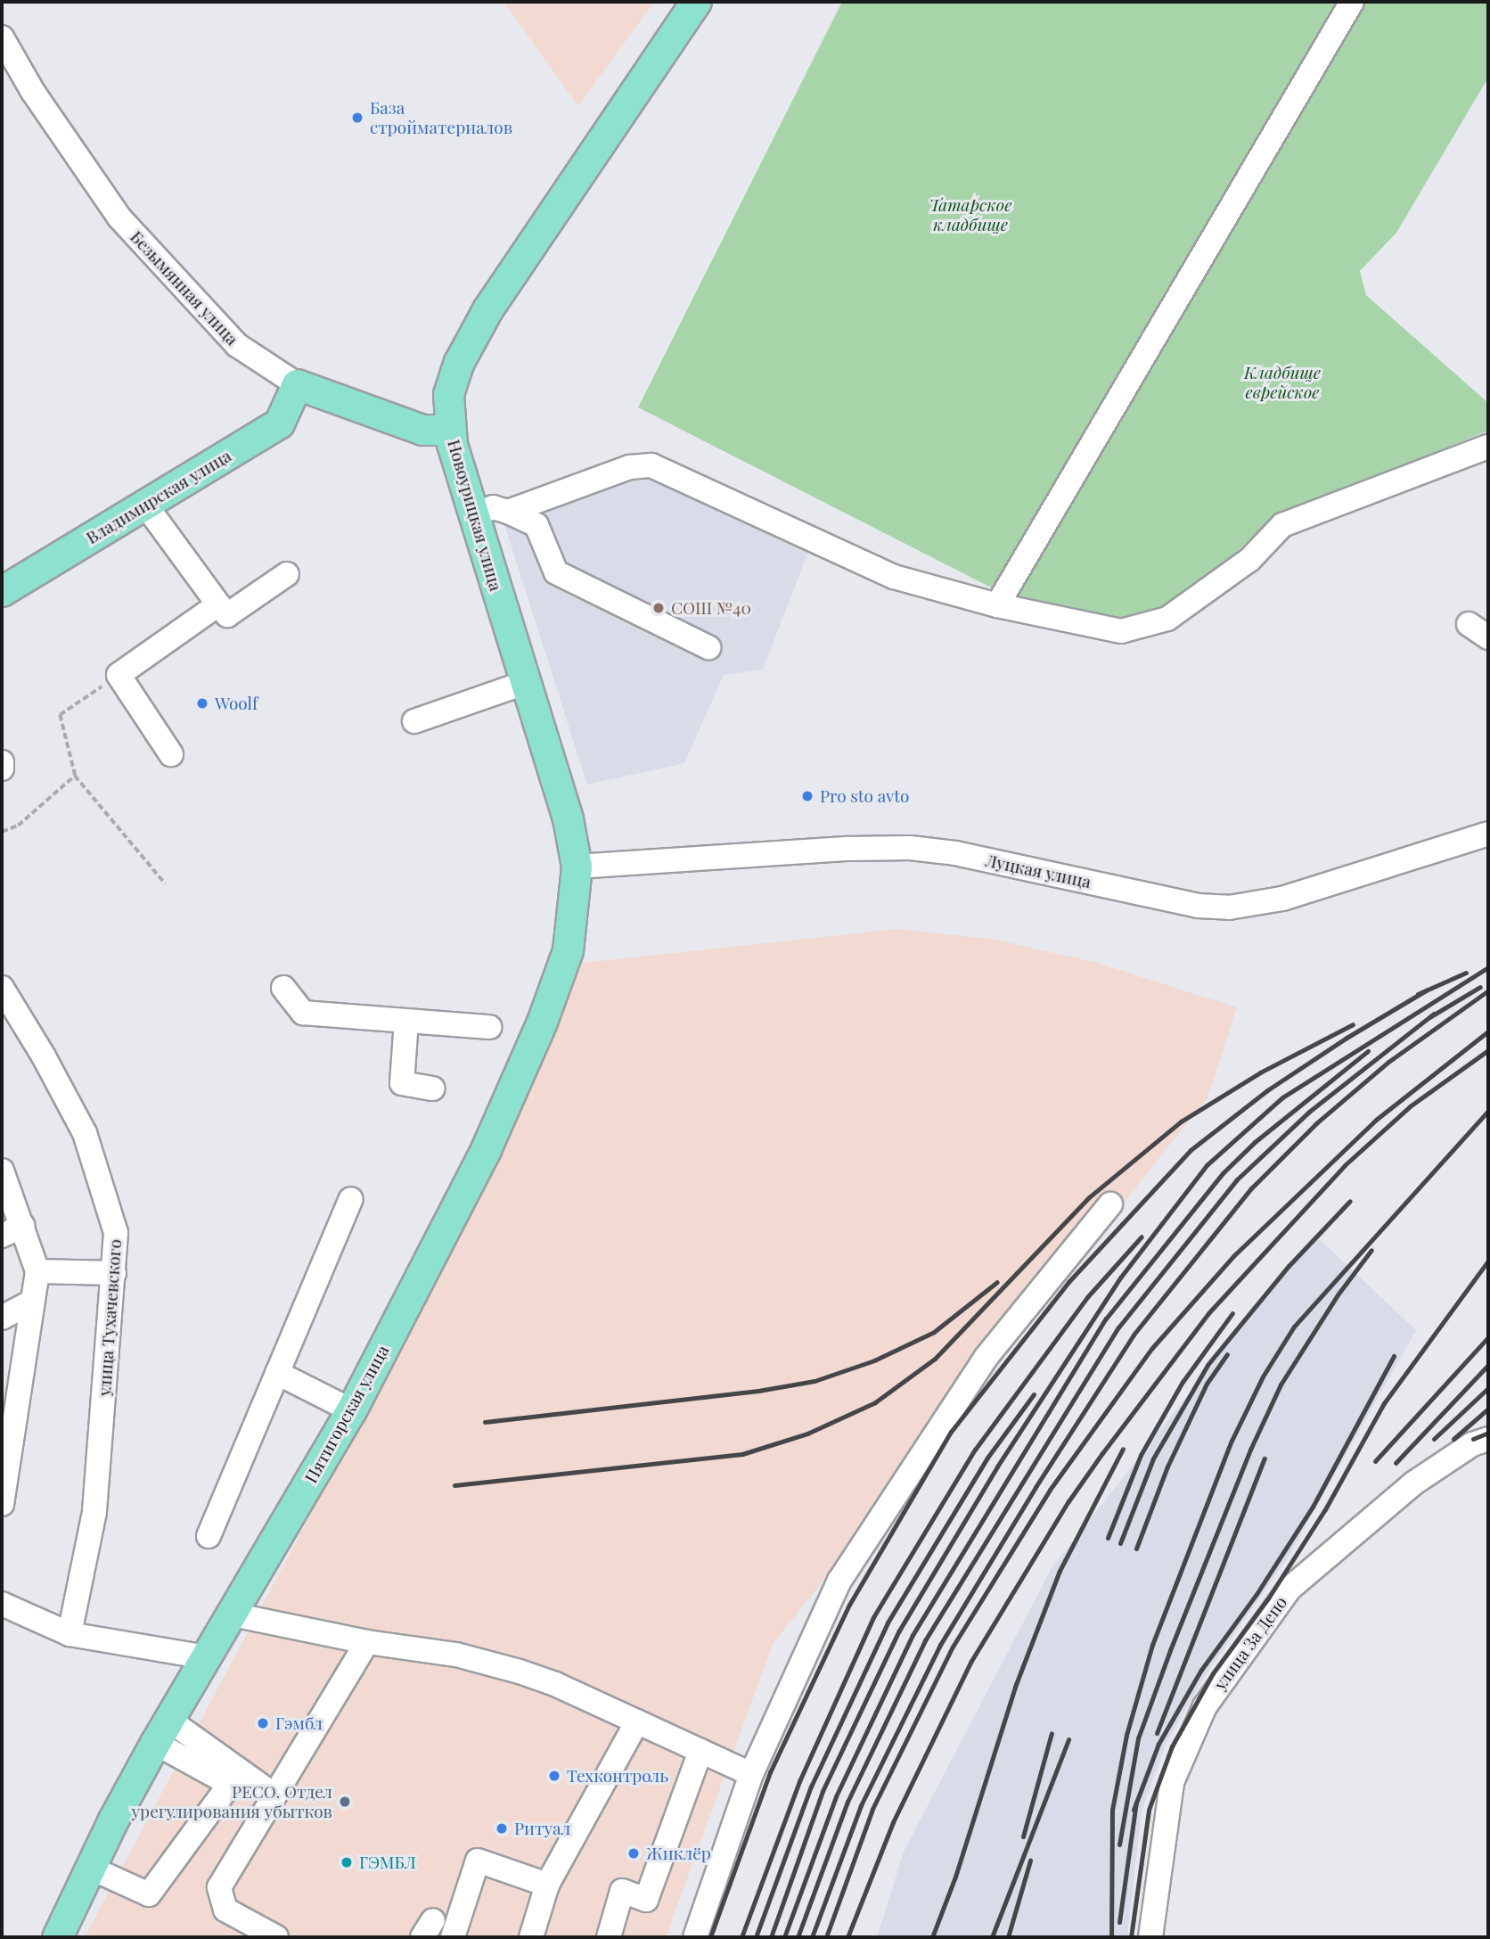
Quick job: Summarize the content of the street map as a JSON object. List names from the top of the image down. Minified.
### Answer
{"streets":{"main road":["Безымянная улица","Владимирская улица","Новоурицкая улица","Пятигорская улица"],"street":["Луцкая улица","улица Тухачевского","улица За Депо"]},"crossings":[["Безымянная улица","Владимирская улица"],["Безымянная улица","Новоурицкая улица"],["Новоурицкая улица","Луцкая улица"],["Новоурицкая улица","Пятигорская улица"],["Луцкая улица","Пятигорская улица"]],"parks":["Татарское кладбище","Кладбище еврейское"],"places":["База стройматериалов","СОШ №40","Woolf","Pro sto avto","Гэмбл","Техконтроль","РЕСО. Отдел урегулирования убытков","Ритуал","Жиклёр","ГЭМБЛ"]}
